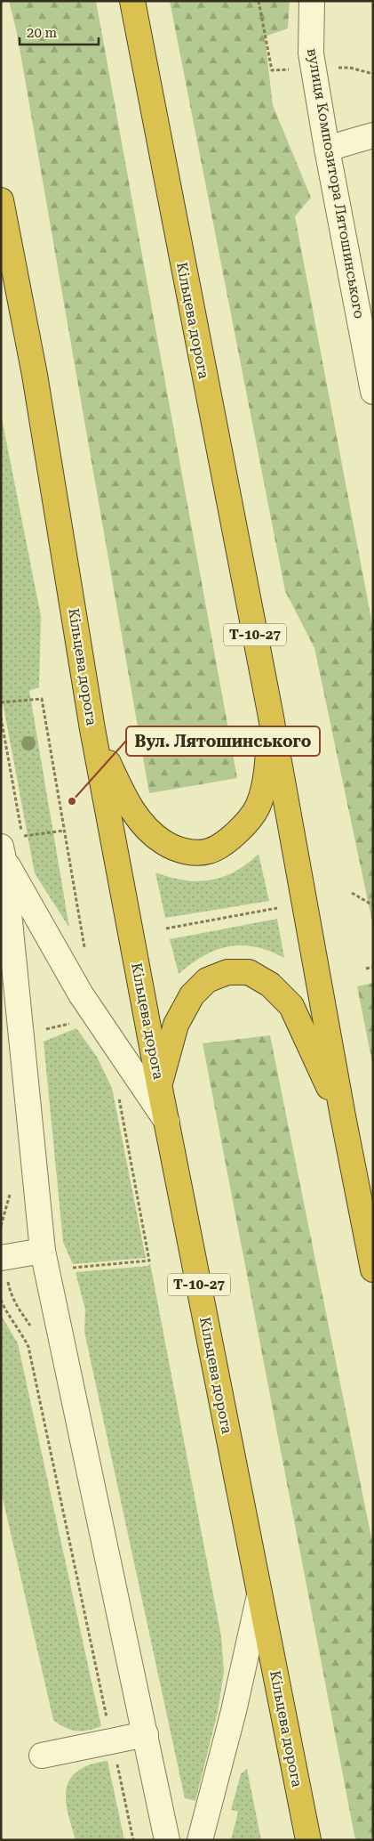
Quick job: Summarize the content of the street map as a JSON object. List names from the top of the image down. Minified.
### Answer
{"streets":{"highway":["Кільцева дорога","Т-10-27"],"street":["вулиця Композитора Лятошинського"]},"places":["Вул. Лятошинського"],"scale_bar":"20 m"}
